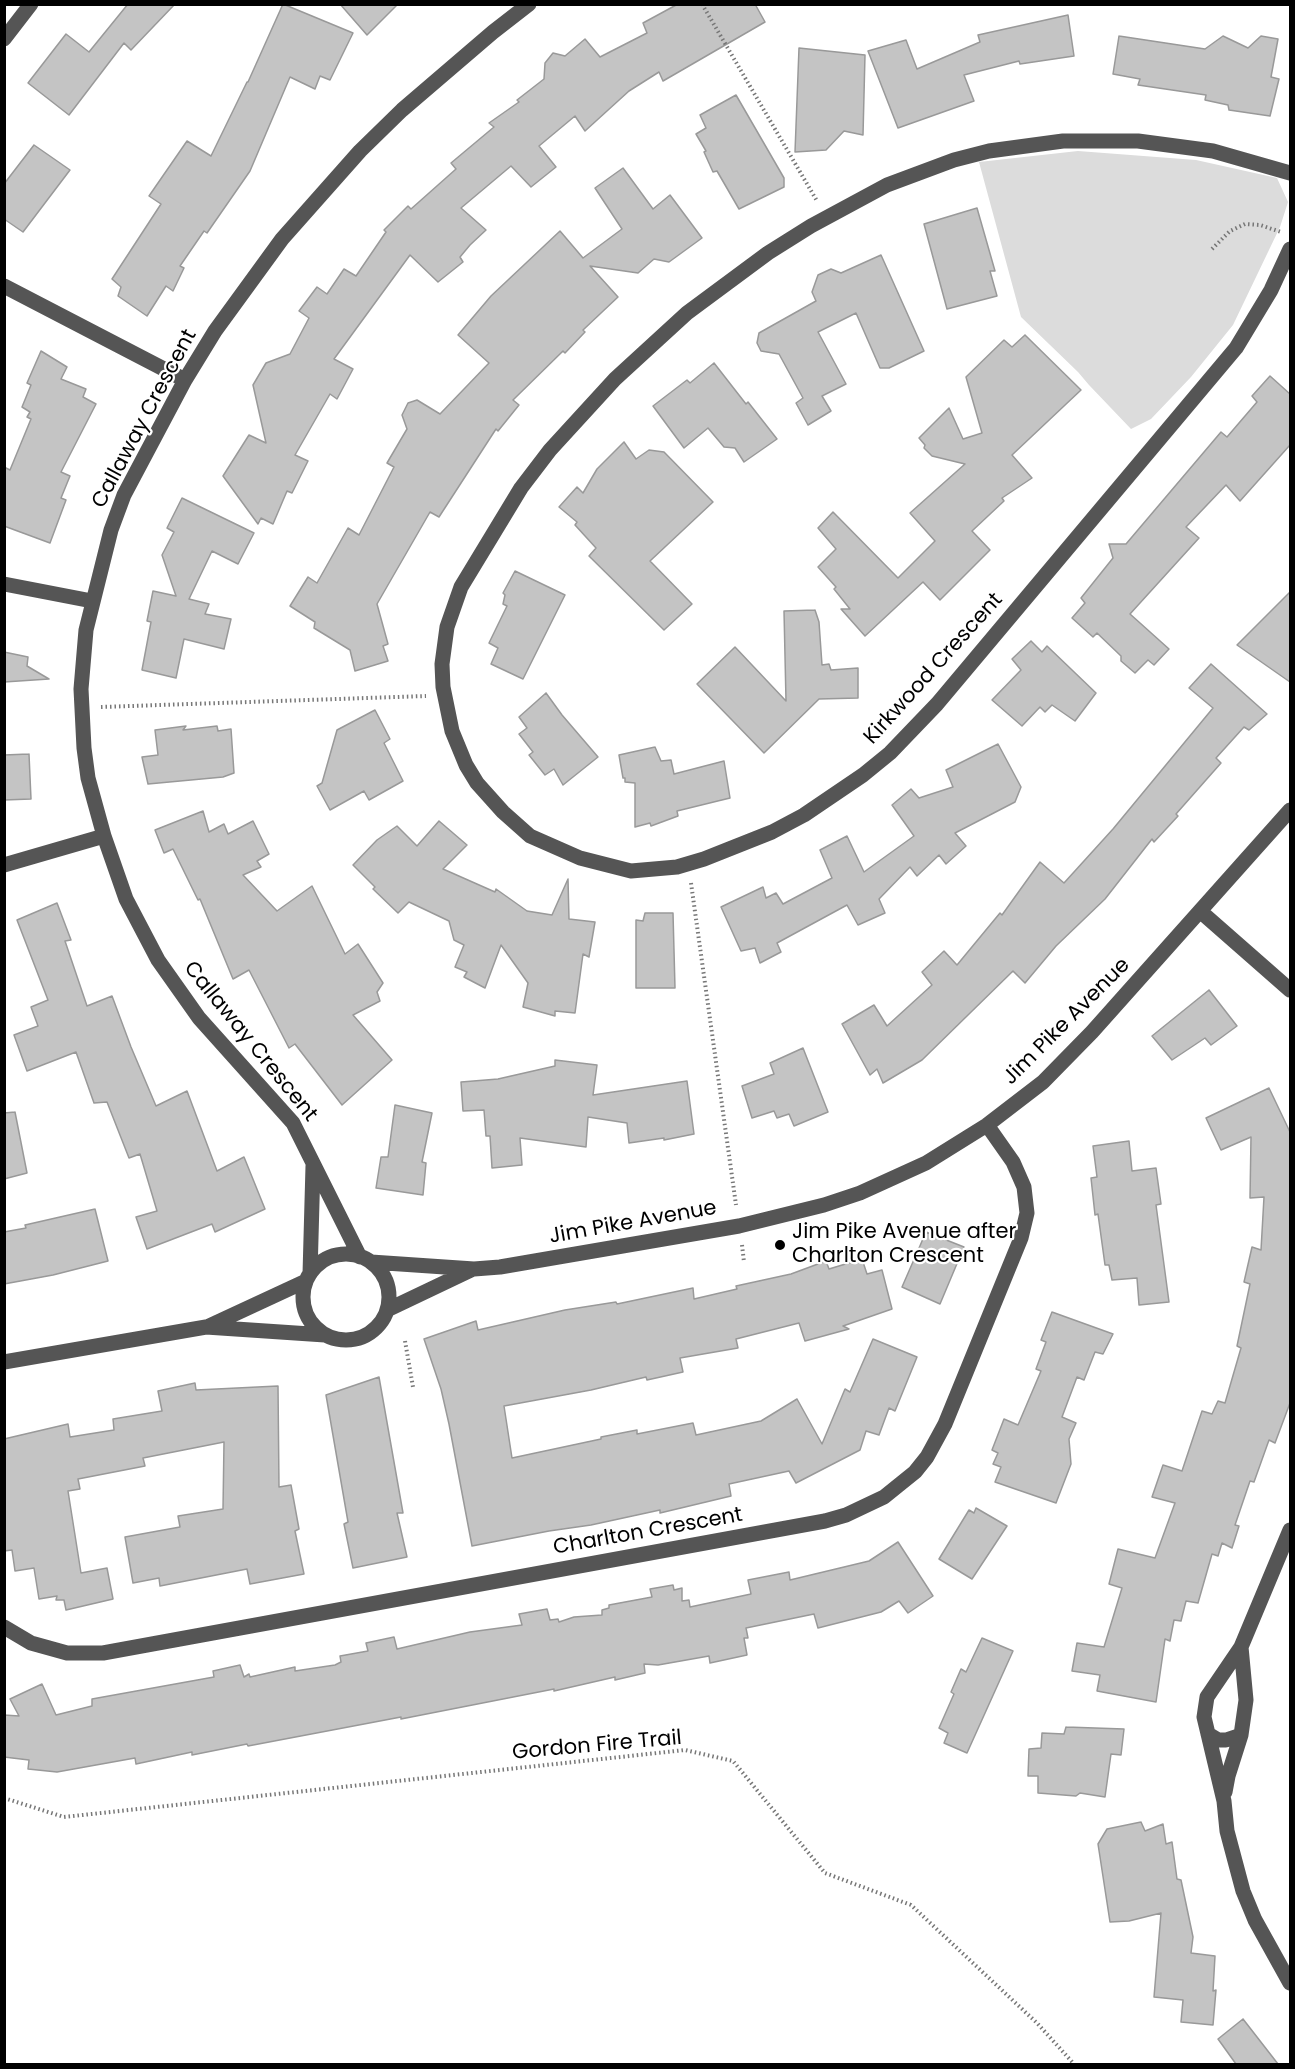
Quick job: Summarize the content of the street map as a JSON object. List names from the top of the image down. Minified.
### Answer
{"streets":{"street":["Callaway Crescent","Kirkwood Crescent","Jim Pike Avenue","Charlton Crescent"],"path":["Gordon Fire Trail"]},"crossings":[["Callaway Crescent","Jim Pike Avenue"],["Jim Pike Avenue","Charlton Crescent"]],"places":["Jim Pike Avenue after Charlton Crescent"]}
